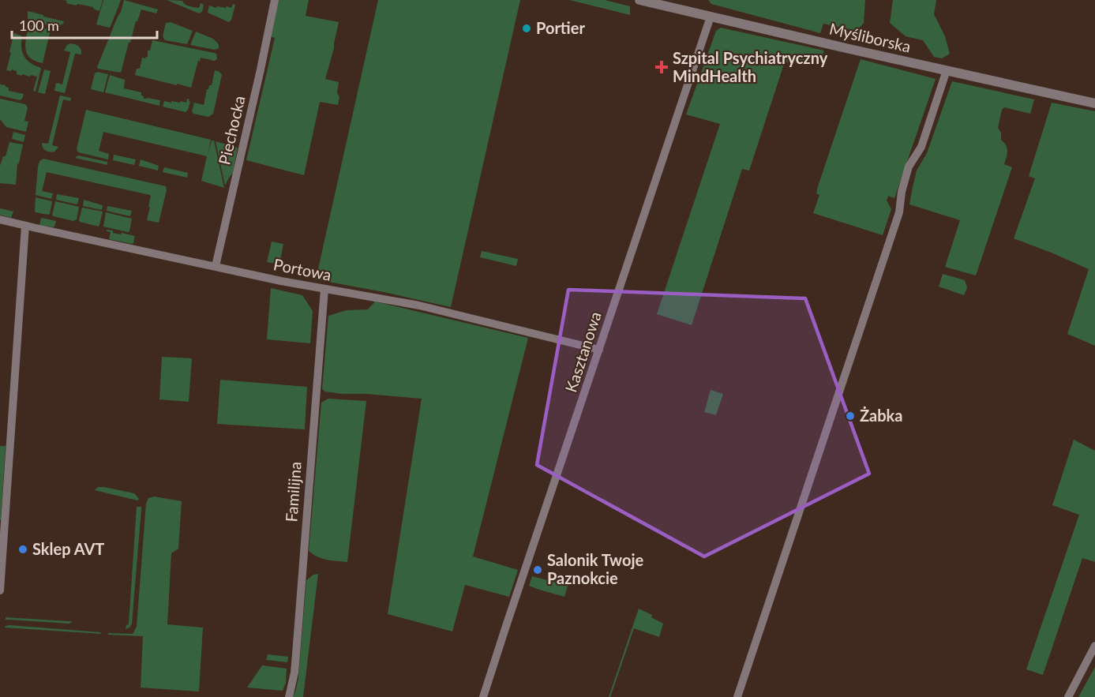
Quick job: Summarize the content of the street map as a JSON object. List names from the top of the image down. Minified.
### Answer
{"streets":{"street":["Myśliborska","Piechocka","Portowa","Kasztanowa","Familijna"]},"crossings":[["Myśliborska","Kasztanowa"],["Piechocka","Portowa"],["Portowa","Kasztanowa"],["Portowa","Familijna"]],"places":{"other":["Portier","Żabka","Sklep AVT","Salonik Twoje Paznokcie"],"health":["Szpital Psychiatryczny MindHealth"]},"scale_bar":"100 m"}
